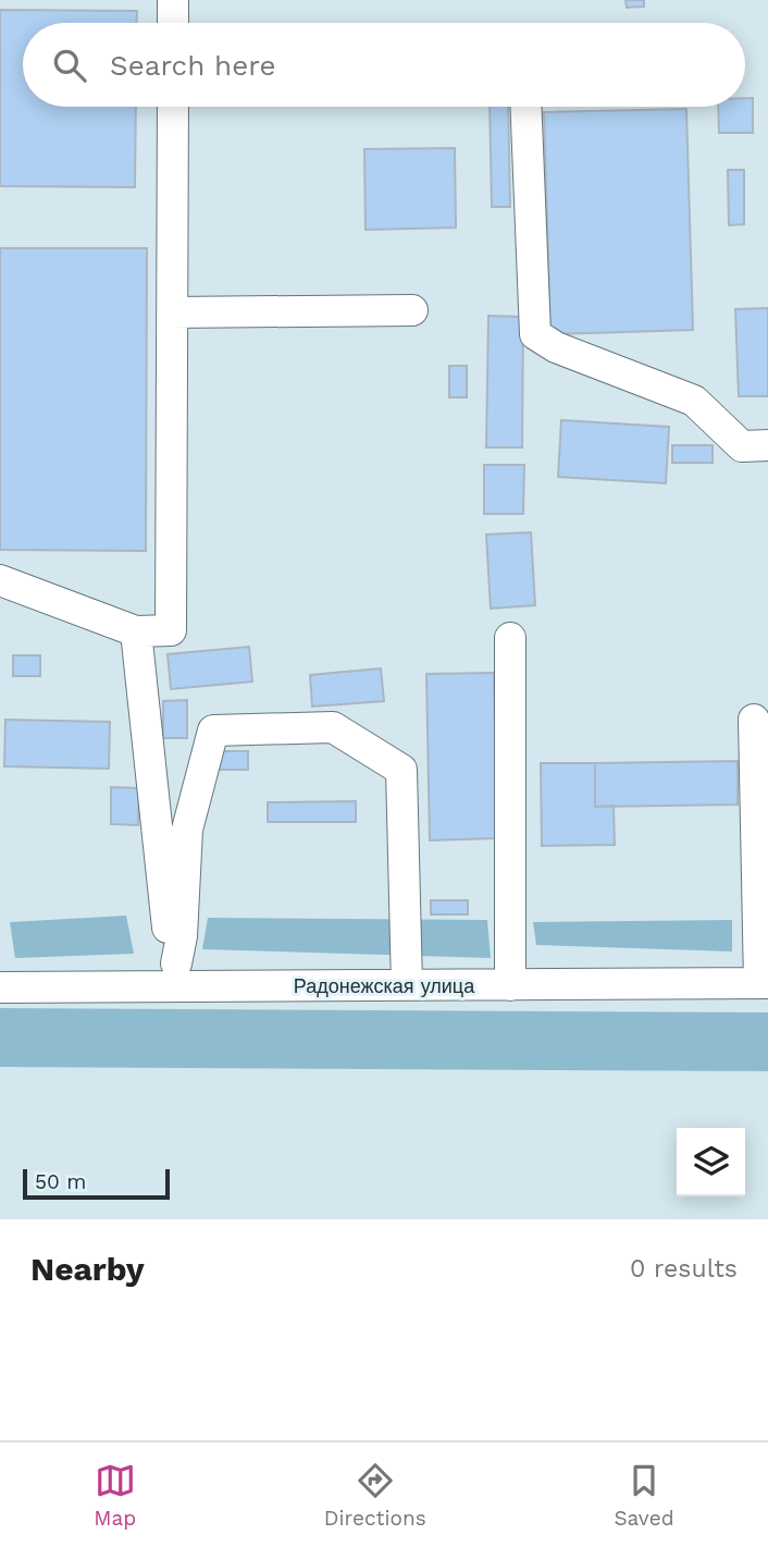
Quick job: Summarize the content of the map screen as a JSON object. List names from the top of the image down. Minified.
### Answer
{"streets":{"street":["Радонежская улица"]},"scale_bar":"50 m","page":{"search":"Search here","scale":"50 m","heading":["Nearby","0 results"],"nav":["Map","Directions","Saved"]}}
